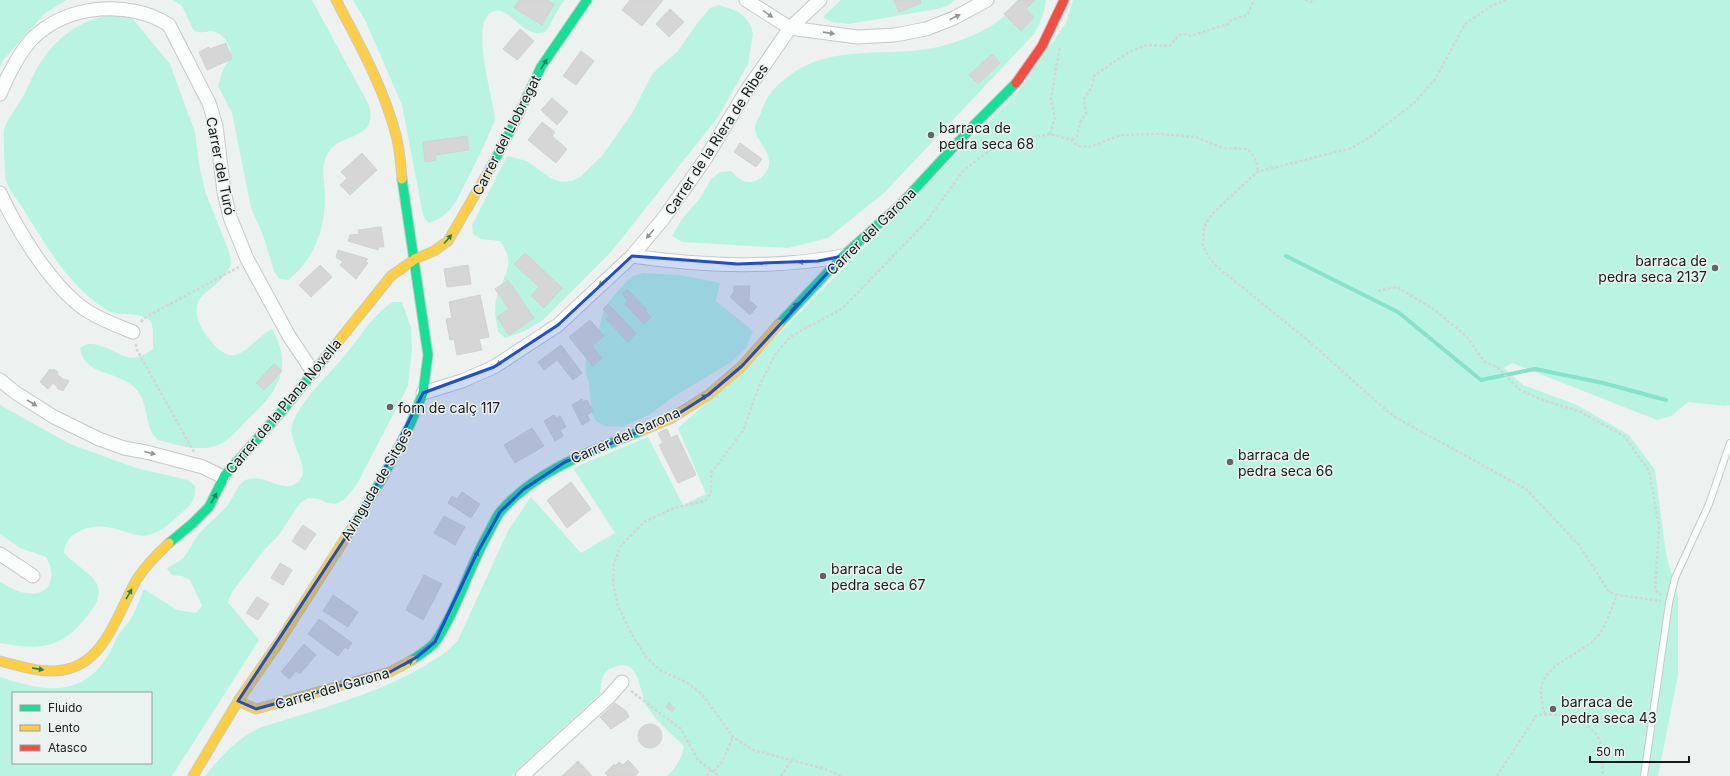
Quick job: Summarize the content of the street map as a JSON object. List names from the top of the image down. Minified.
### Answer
{"streets":{"street":["Carrer del Llobregat","Carrer de la Riera de Ribes","Carrer del Turó","Carrer del Garona","Carrer de la Plana Novella","Avinguda de Sitges"]},"crossings":[["Carrer del Llobregat","Carrer de la Plana Novella"],["Carrer del Llobregat","Avinguda de Sitges"],["Carrer de la Riera de Ribes","Avinguda de Sitges"],["Carrer del Turó","Carrer de la Plana Novella"],["Carrer del Garona","Avinguda de Sitges"],["Carrer de la Plana Novella","Avinguda de Sitges"]],"one_way":["Carrer del Llobregat","Carrer de la Riera de Ribes","Carrer del Garona","Carrer de la Plana Novella"],"places":["barraca de pedra seca 68","barraca de pedra seca 2137","forn de calç 117","barraca de pedra seca 66","barraca de pedra seca 67","barraca de pedra seca 43"],"legend":["Fluido","Lento","Atasco"],"scale_bar":"50 m"}
